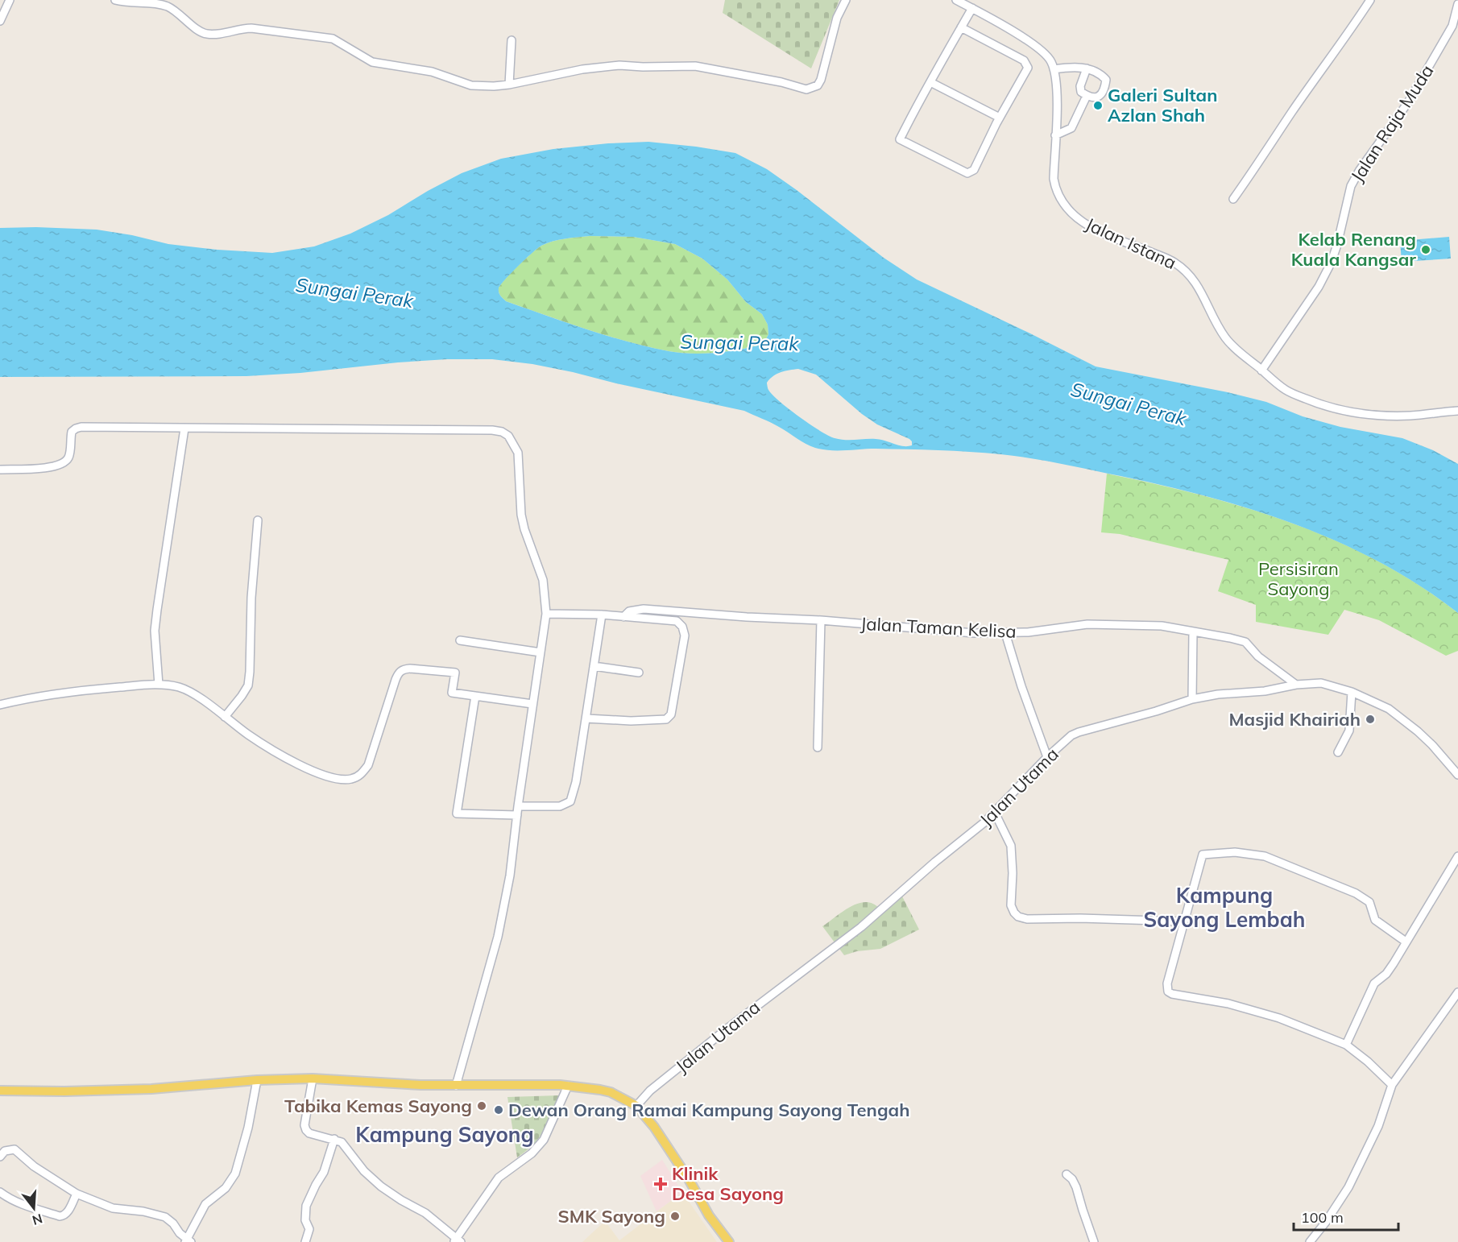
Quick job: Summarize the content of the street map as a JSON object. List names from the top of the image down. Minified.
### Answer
{"streets":{"street":["Jalan Raja Muda","Jalan Istana","Jalan Taman Kelisa","Jalan Utama"]},"crossings":[["Jalan Raja Muda","Jalan Istana"],["Jalan Taman Kelisa","Jalan Utama"]],"districts":["Kampung Sayong Lembah","Kampung Sayong"],"water":["Sungai Perak"],"parks":["Persisiran Sayong"],"places":{"other":["Galeri Sultan Azlan Shah","Kelab Renang Kuala Kangsar","Masjid Khairiah","Tabika Kemas Sayong","Dewan Orang Ramai Kampung Sayong Tengah","SMK Sayong"],"health":["Klinik Desa Sayong"]},"scale_bar":"100 m","north":"bottom"}
